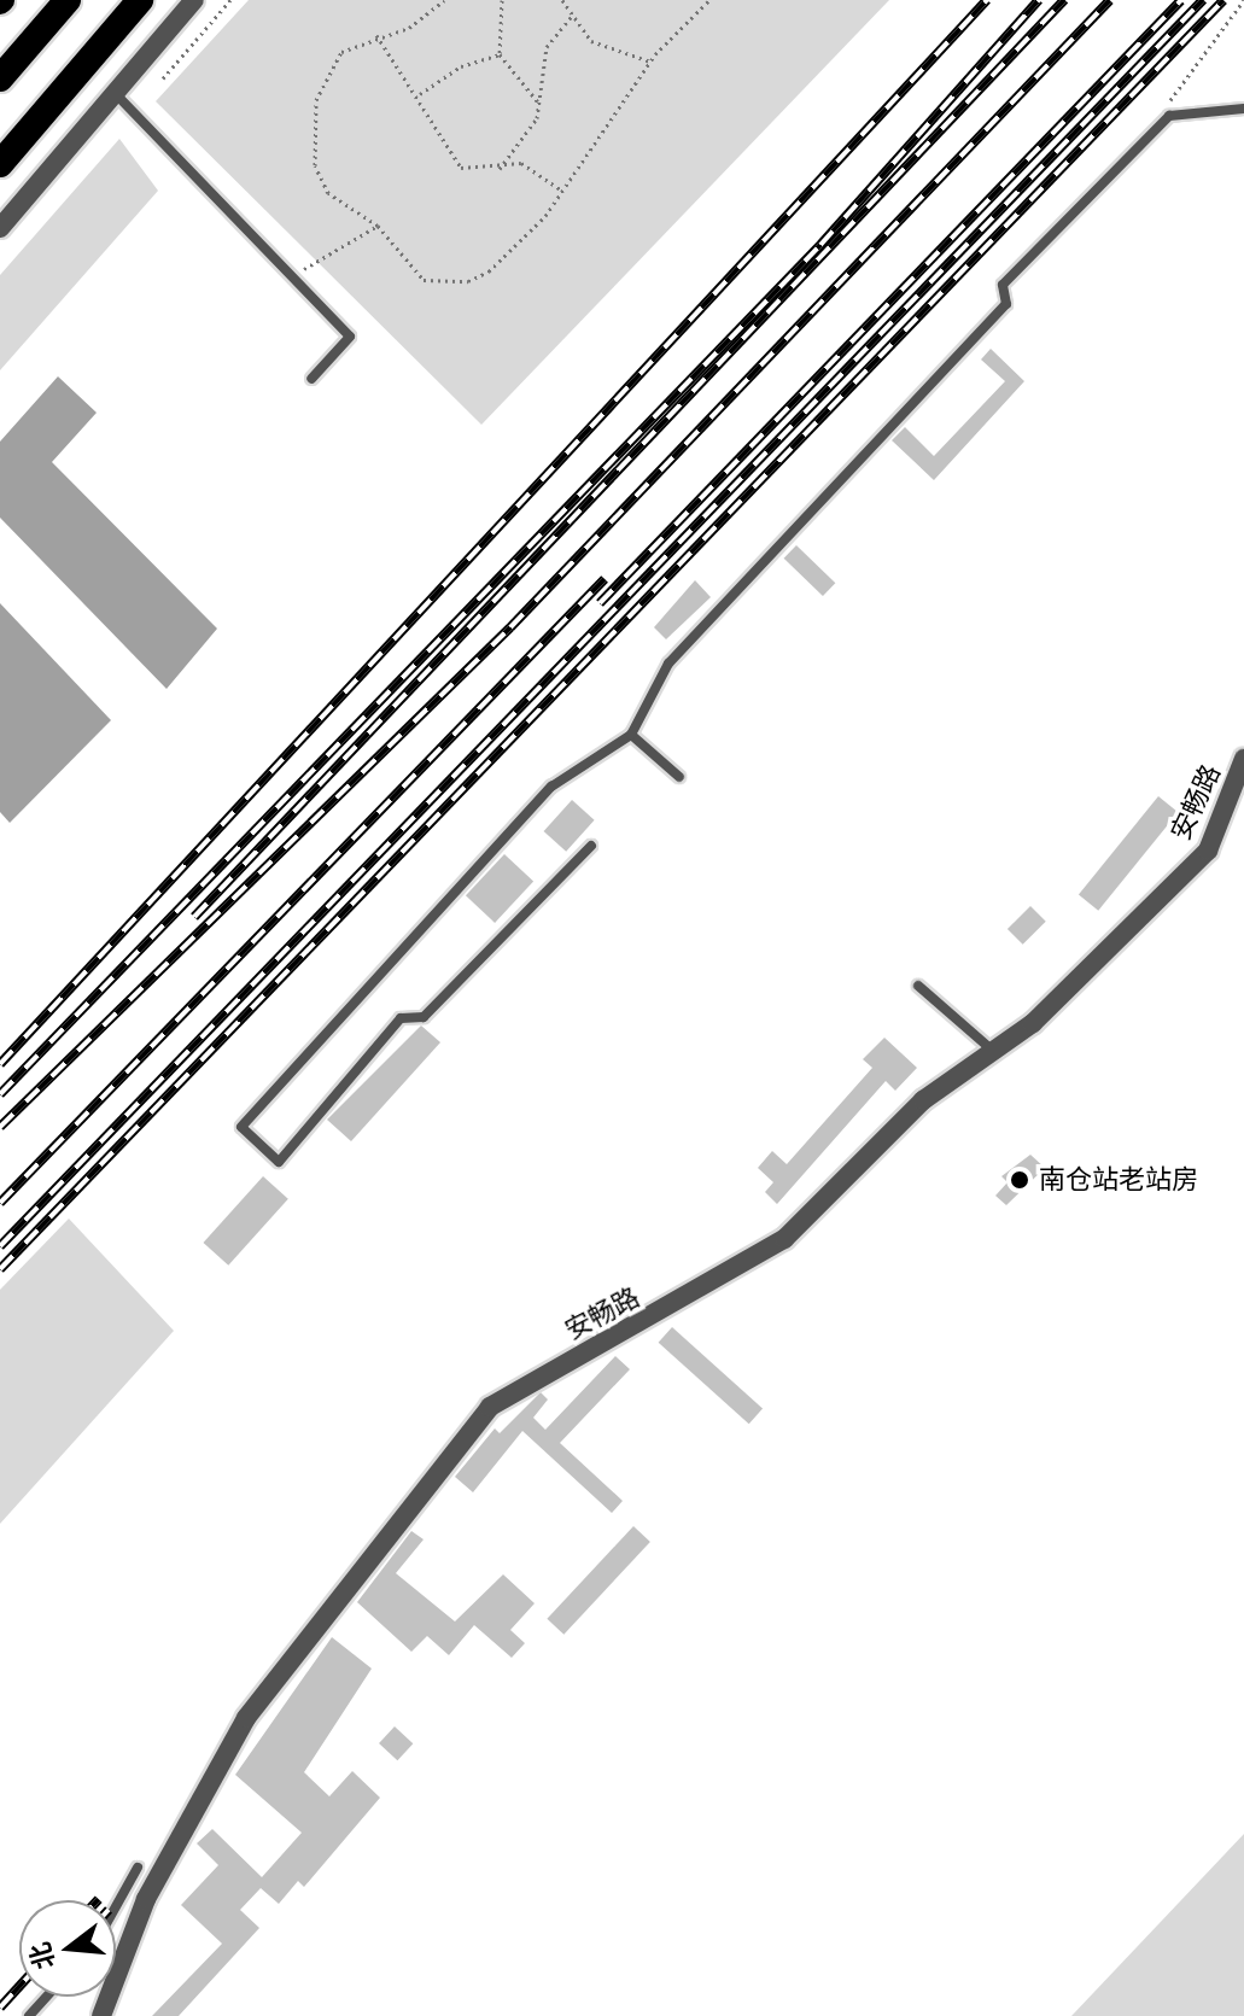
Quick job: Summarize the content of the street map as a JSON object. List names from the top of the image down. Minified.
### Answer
{"streets":{"street":["安畅路"]},"places":["南仓站老站房"],"north":"left"}
